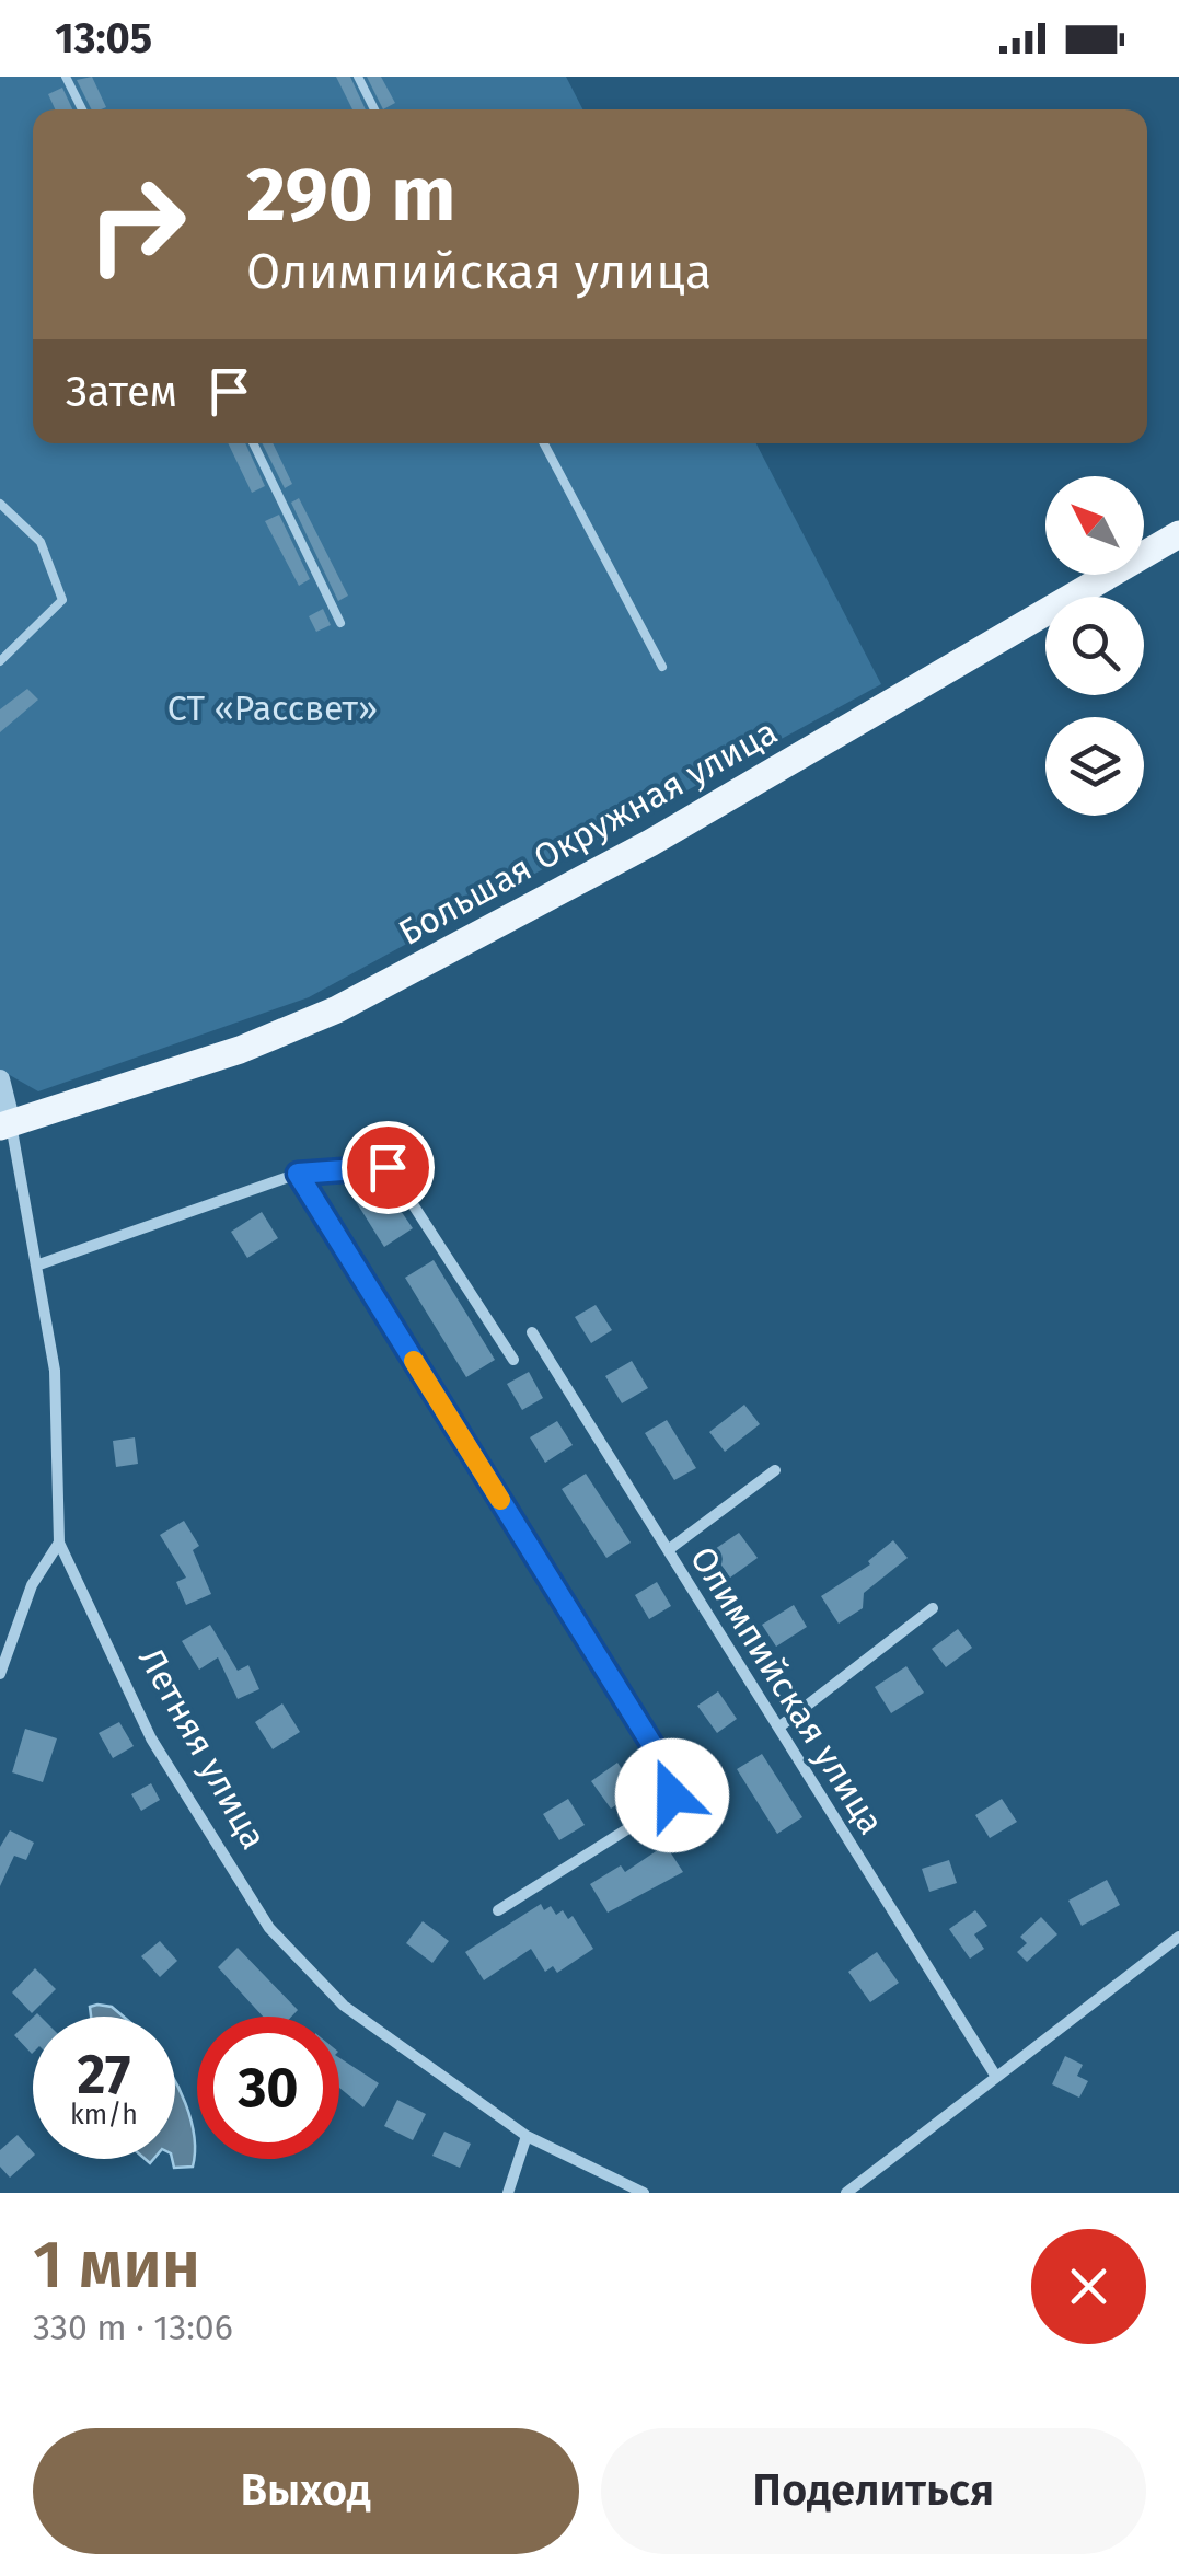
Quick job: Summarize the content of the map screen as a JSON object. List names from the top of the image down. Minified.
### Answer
{"streets":{"main road":["Большая Окружная улица"],"street":["Олимпийская улица","Летняя улица"]},"crossings":[["Большая Окружная улица","Летняя улица"]],"parks":["СТ «Рассвет»"],"north":"top left","page":{"status":"13:05","turn":["290 m","Олимпийская улица"],"then":"Затем","speed":"27 km/h","limit":"30","heading":["1 мин","330 m · 13:06"],"buttons":["Выход","Поделиться"]}}
